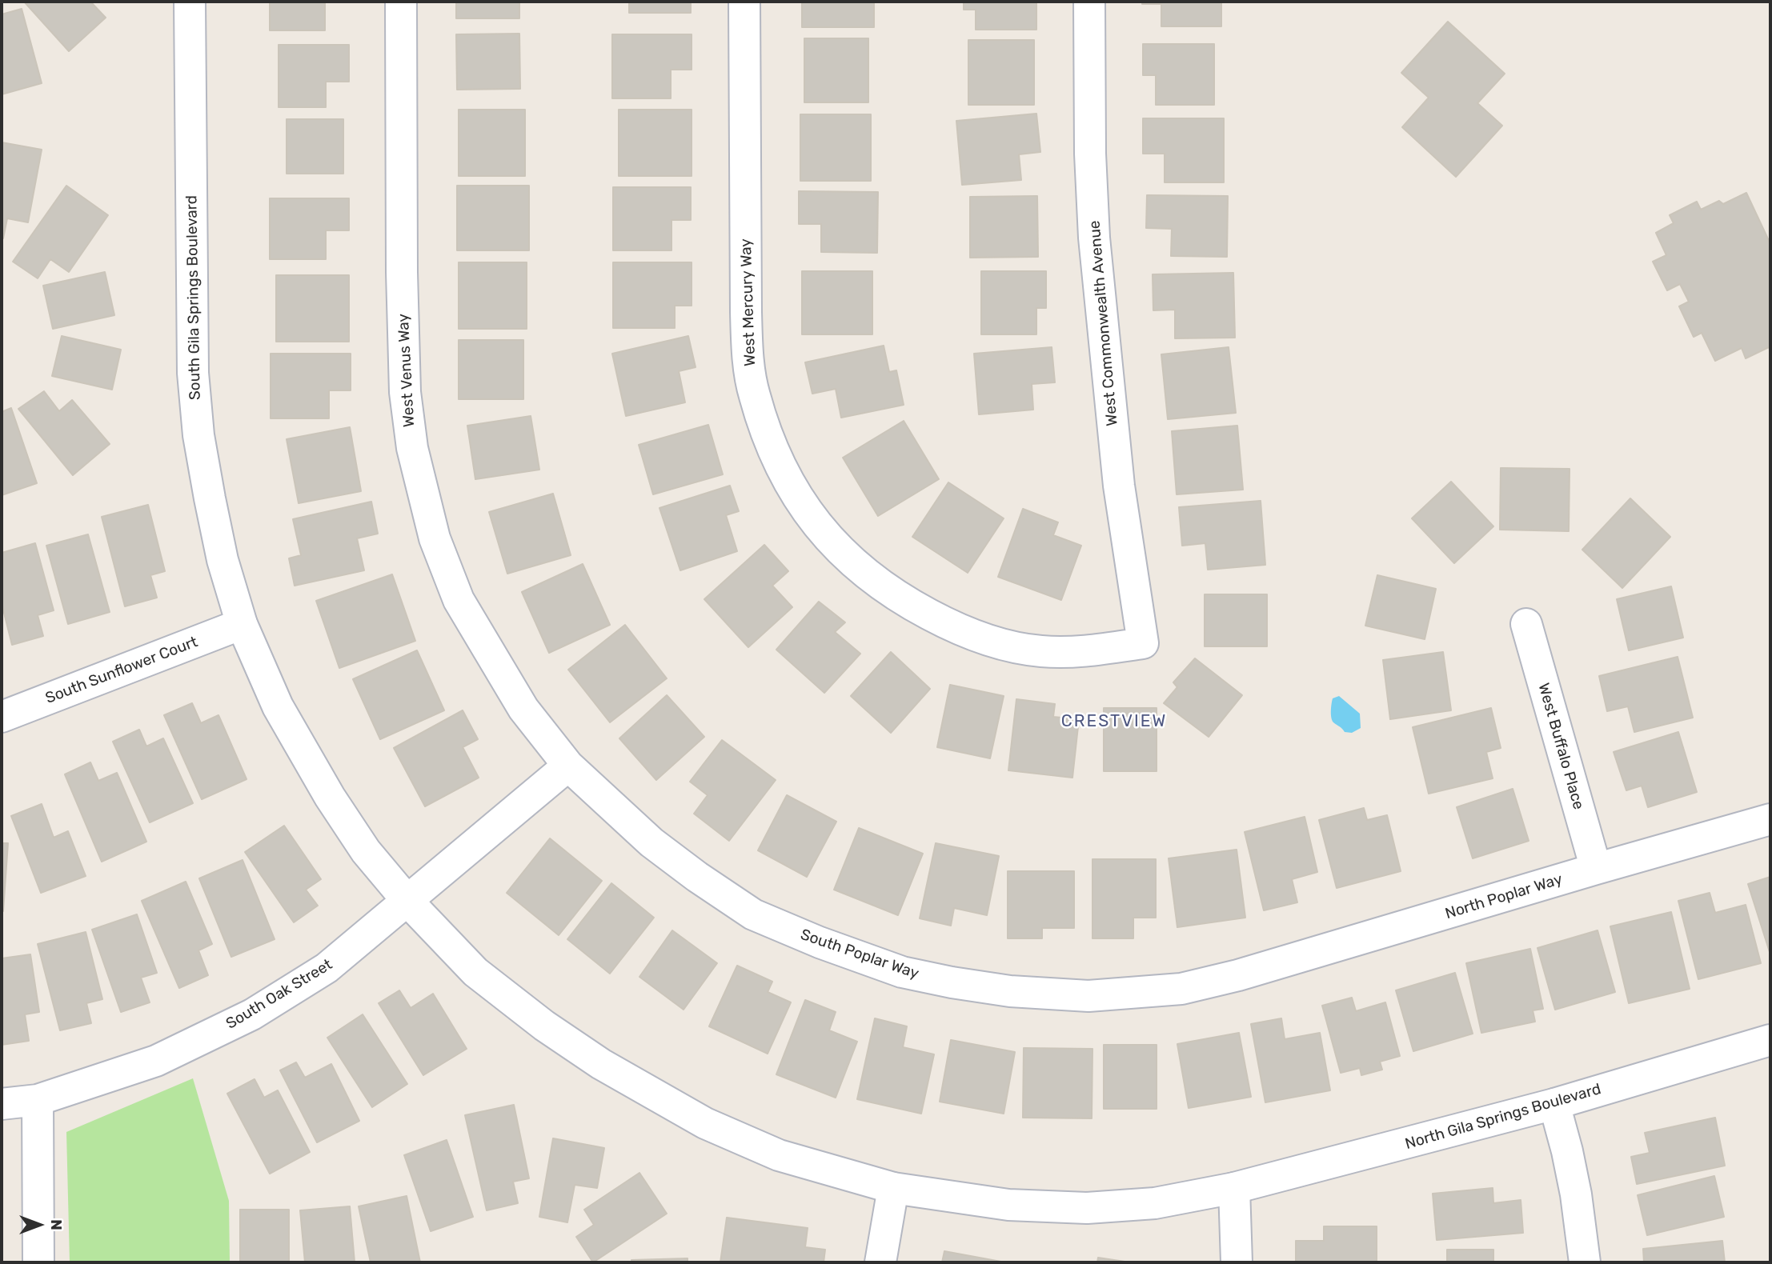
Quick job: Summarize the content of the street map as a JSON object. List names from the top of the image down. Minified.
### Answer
{"streets":{"street":["South Gila Springs Boulevard","West Mercury Way","West Commonwealth Avenue","West Venus Way","South Sunflower Court","West Buffalo Place","North Poplar Way","South Poplar Way","South Oak Street","North Gila Springs Boulevard"]},"crossings":[["South Gila Springs Boulevard","South Sunflower Court"],["South Gila Springs Boulevard","South Oak Street"],["South Gila Springs Boulevard","North Gila Springs Boulevard"],["West Mercury Way","West Commonwealth Avenue"],["West Venus Way","South Poplar Way"],["West Venus Way","South Oak Street"],["West Buffalo Place","North Poplar Way"],["North Poplar Way","South Poplar Way"],["South Poplar Way","South Oak Street"]],"districts":["CRESTVIEW"],"north":"right"}
